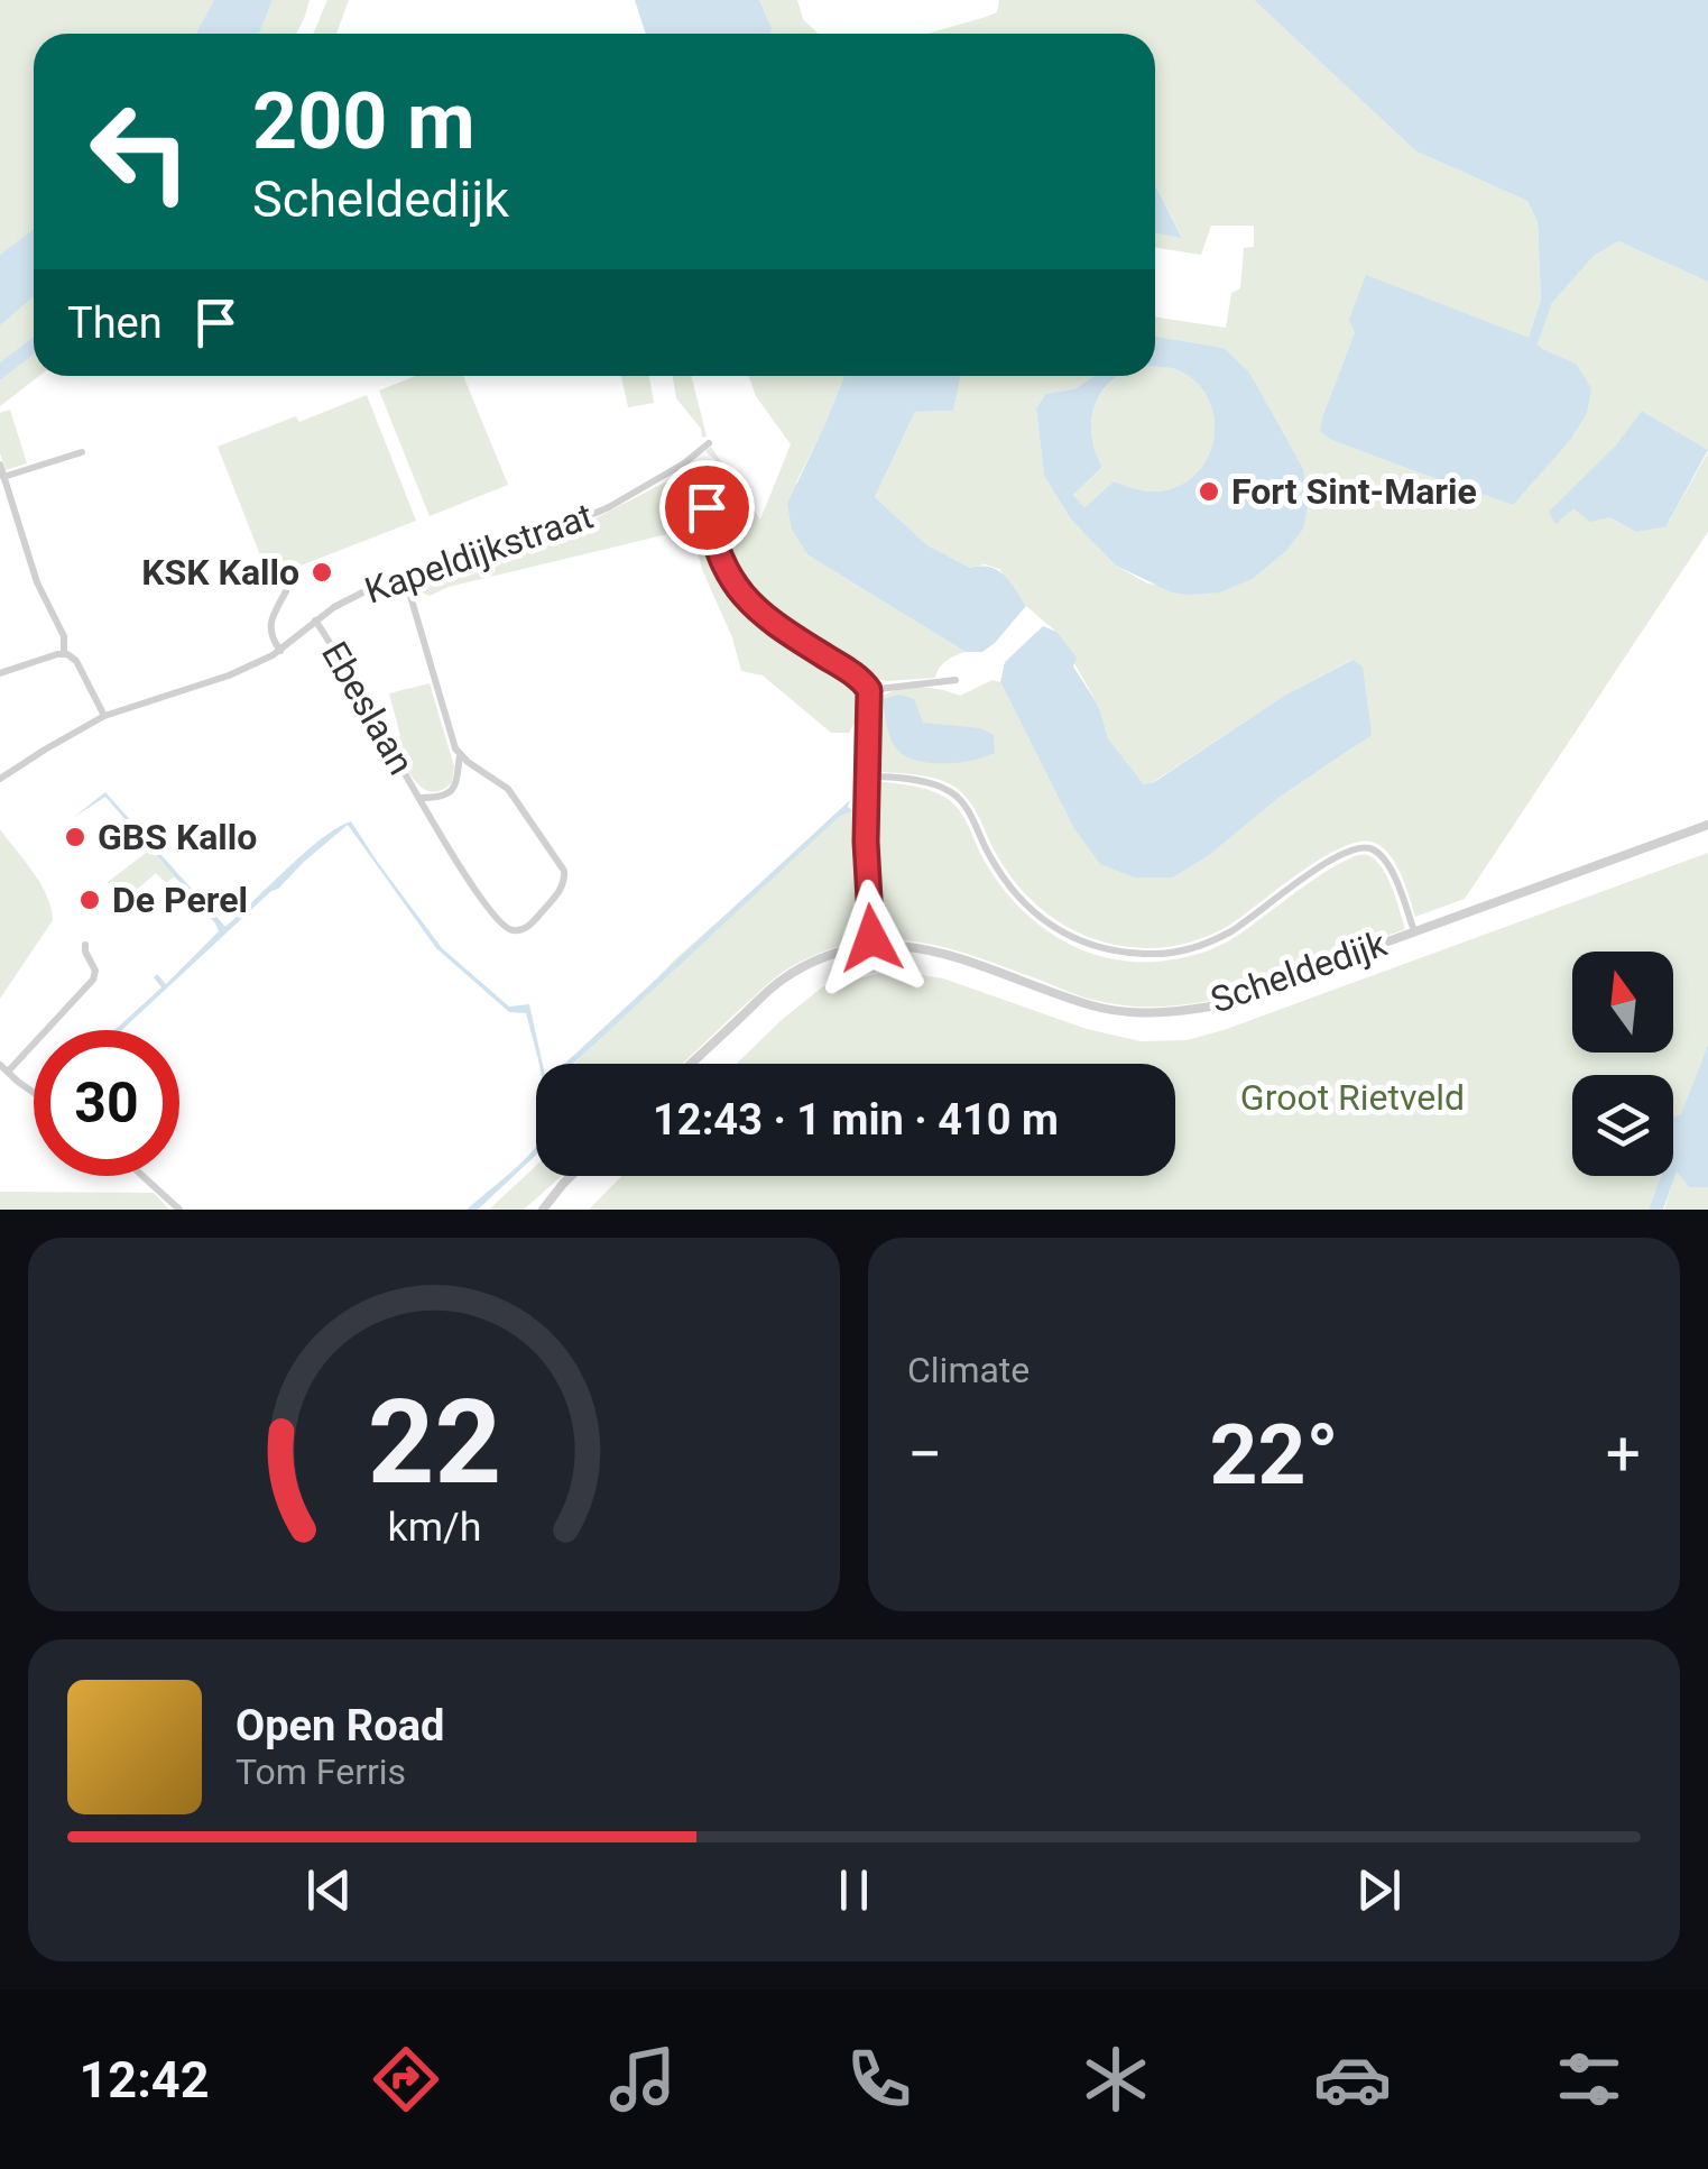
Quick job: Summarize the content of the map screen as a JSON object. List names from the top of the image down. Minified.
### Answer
{"streets":{"street":["Kapeldijkstraat","Ebeslaan","Scheldedijk"]},"crossings":[["Kapeldijkstraat","Ebeslaan"]],"parks":["Groot Rietveld"],"places":["Fort Sint-Marie","KSK Kallo","GBS Kallo","De Perel"],"north":"top","page":{"turn":["200 m","Scheldedijk"],"then":"Then","limit":"30","trip":"12:43 · 1 min · 410 m","tile":"Climate","heat":["−","22°","+"],"song":["Open Road","Tom Ferris"],"tabs":"12:42","gauge":["22","km/h"]}}
